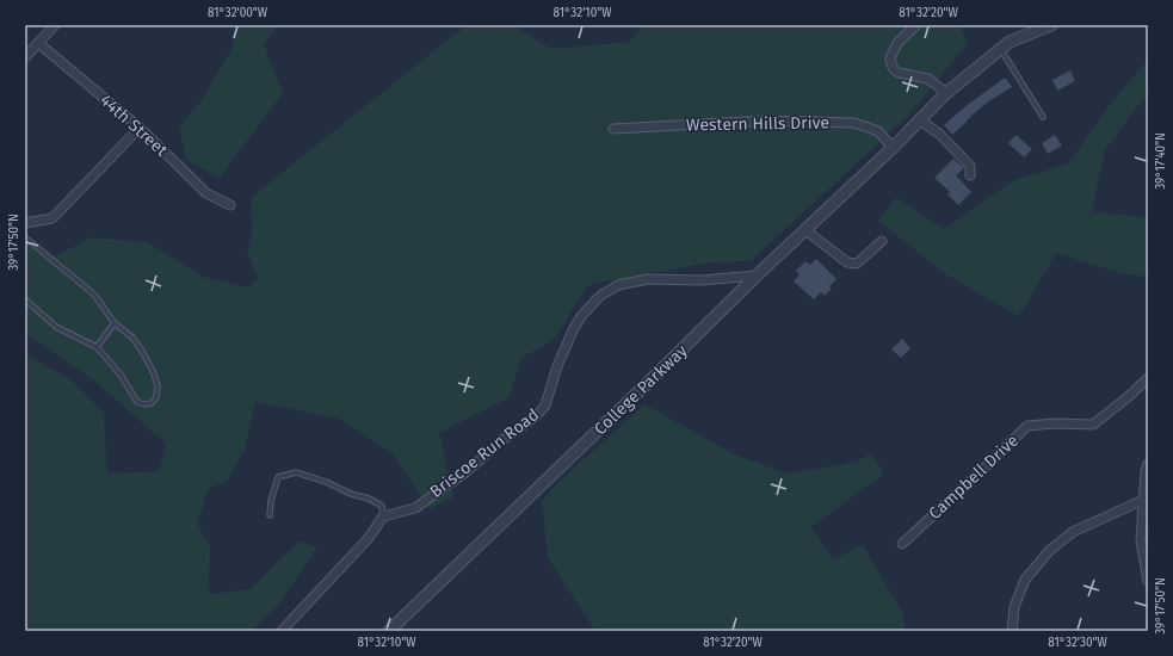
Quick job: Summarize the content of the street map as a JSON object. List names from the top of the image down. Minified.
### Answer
{"streets":{"street":["Western Hills Drive","44th Street","College Parkway","Briscoe Run Road","Campbell Drive"]},"crossings":[["Western Hills Drive","College Parkway"],["College Parkway","Briscoe Run Road"]],"coordinates":["81°32'00\"W","81°32'10\"W","81°32'20\"W","39°17'40\"N","39°17'50\"N","81°32'30\"W"]}
